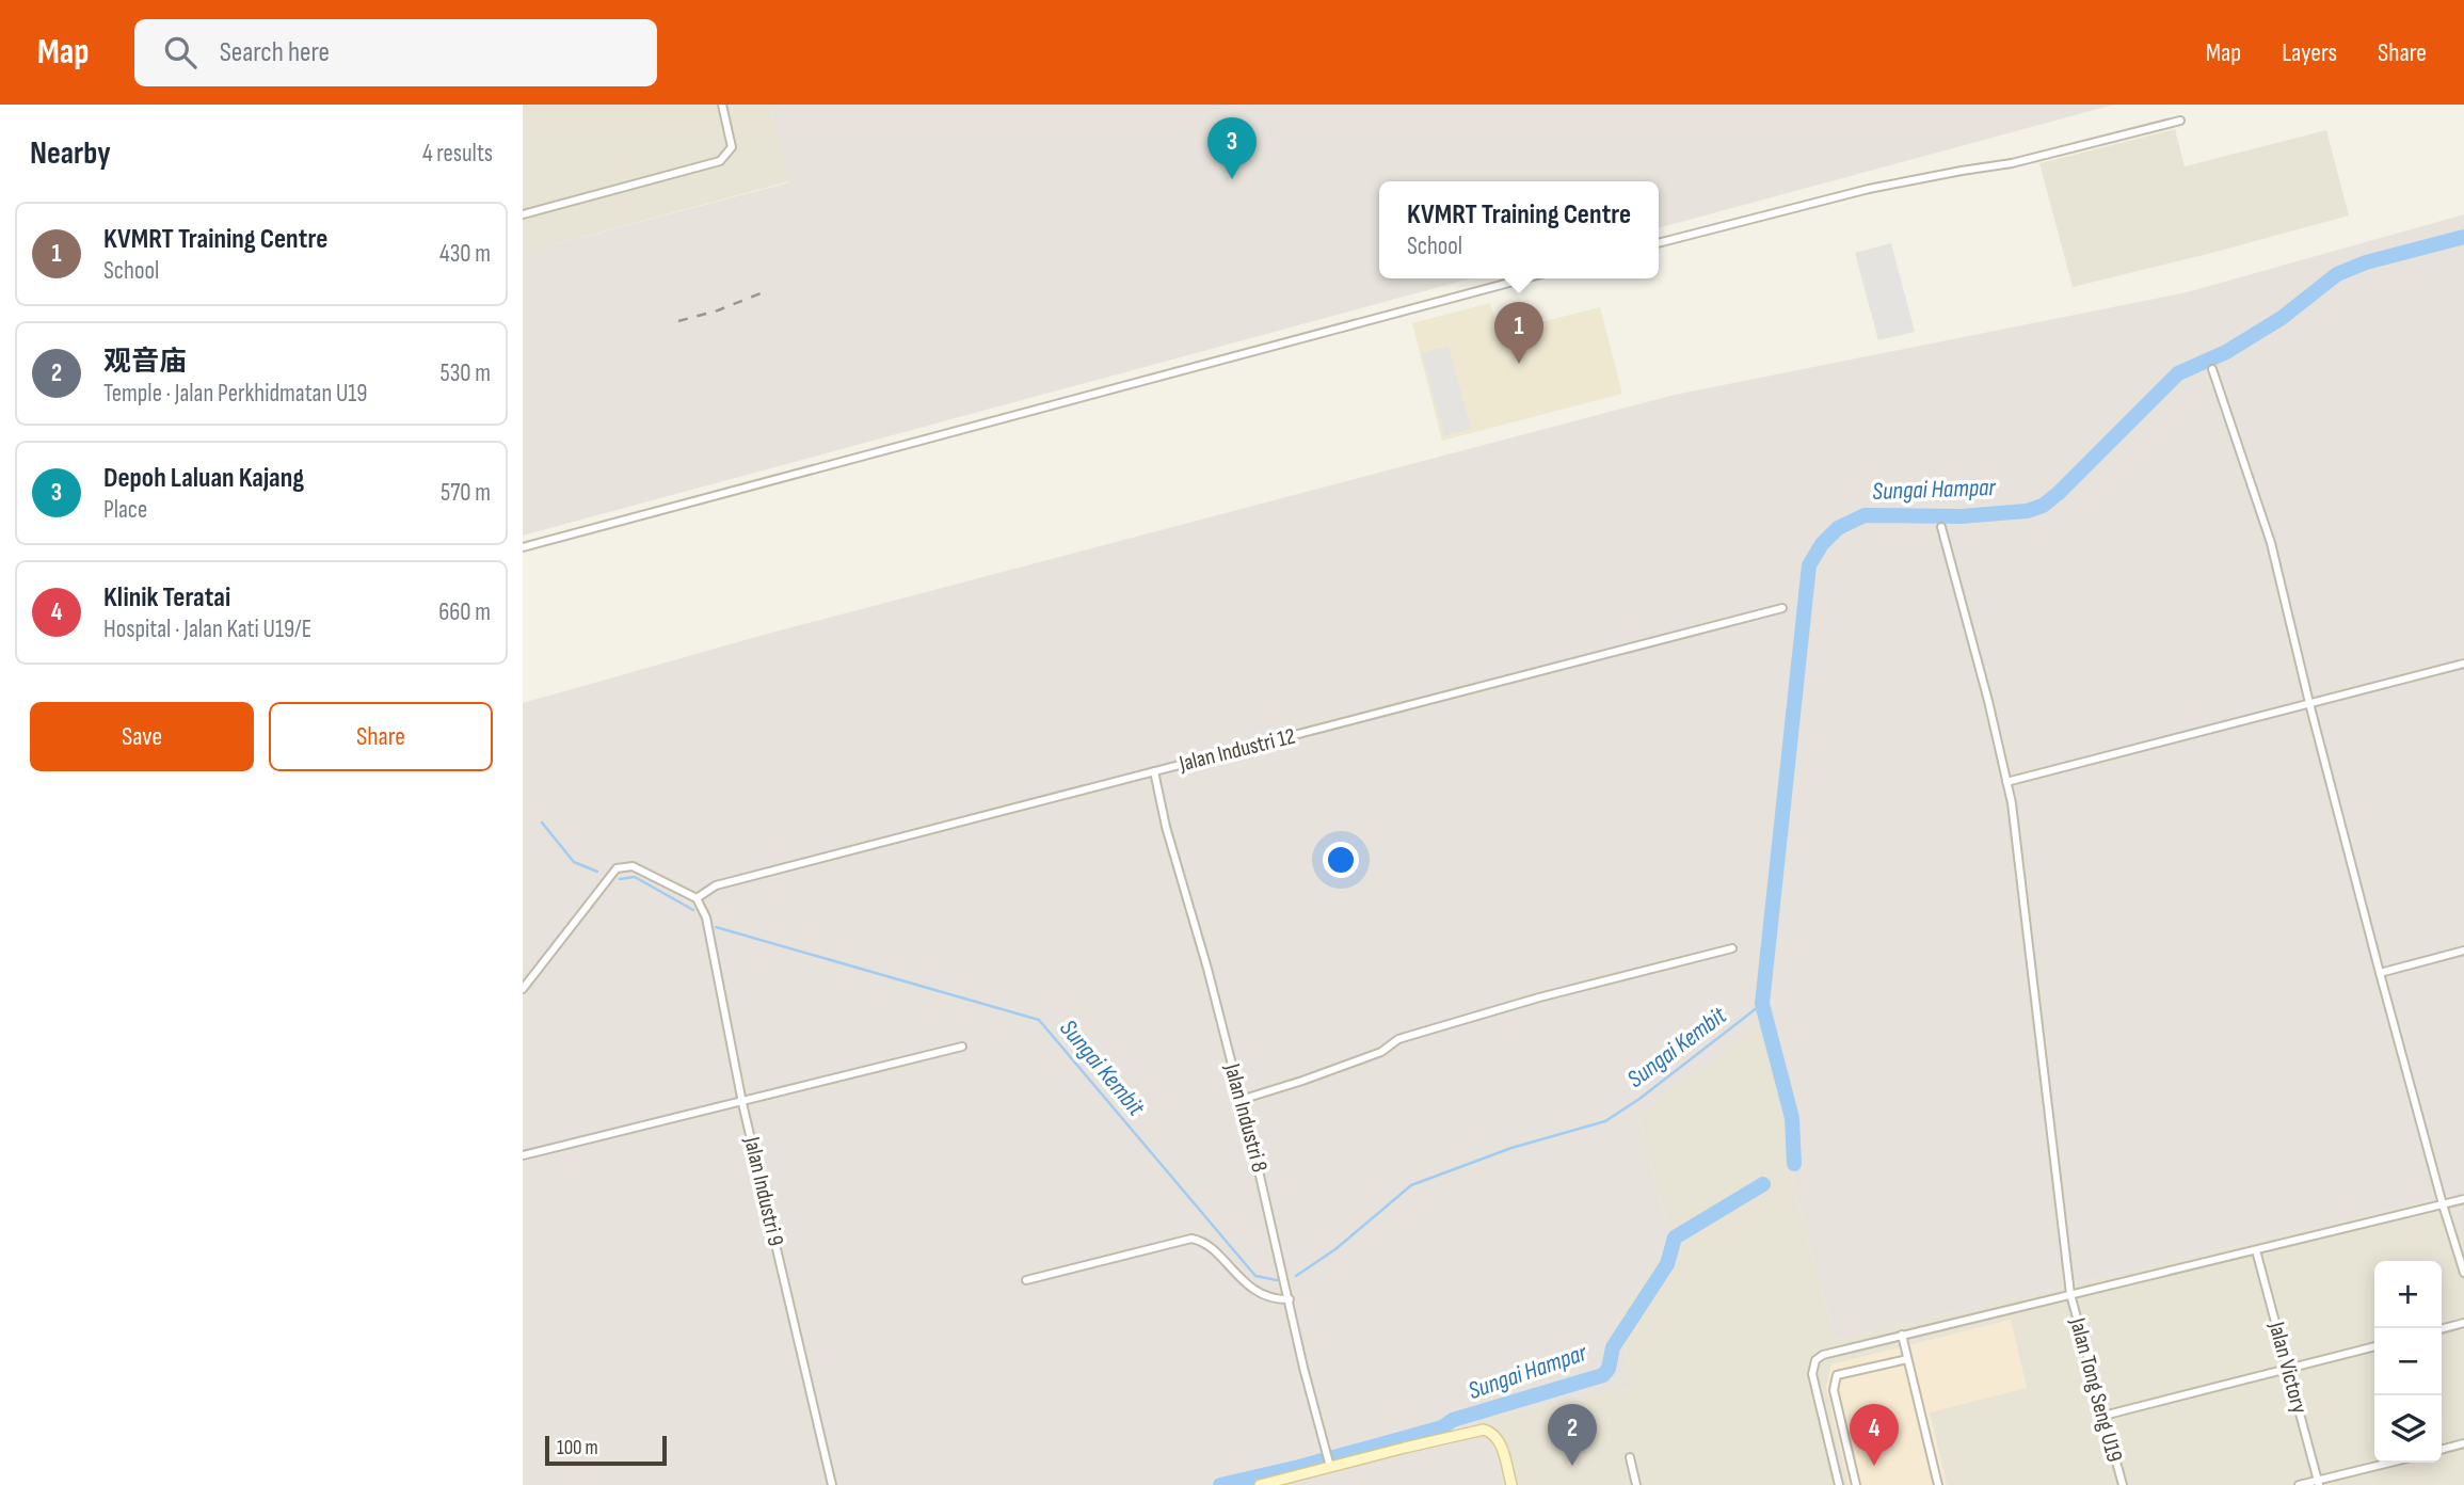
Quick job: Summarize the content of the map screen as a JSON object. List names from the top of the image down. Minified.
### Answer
{"streets":{"street":["Jalan Industri 12","Jalan Industri 8","Jalan Industri 9","Jalan Victory","Jalan Tong Seng U19"]},"crossings":[["Jalan Industri 12","Jalan Industri 8"],["Jalan Industri 12","Jalan Industri 9"]],"water":["Sungai Hampar","Sungai Kembit"],"scale_bar":"100 m","page":{"header":"Map","search":"Search here","nav":["Map","Layers","Share"],"heading":["Nearby","4 results"],"pins":["3","1","2","4"],"popup":["KVMRT Training Centre","School"],"list":[{"mark":"1","name":"KVMRT Training Centre","note":"School","value":"430 m"},{"mark":"2","name":"观音庙","note":"Temple · Jalan Perkhidmatan U19","value":"530 m"},{"mark":"3","name":"Depoh Laluan Kajang","note":"Place","value":"570 m"},{"mark":"4","name":"Klinik Teratai","note":"Hospital · Jalan Kati U19/E","value":"660 m"}],"buttons":["Save","Share"],"map_buttons":["+","−"],"scale":"100 m"}}
